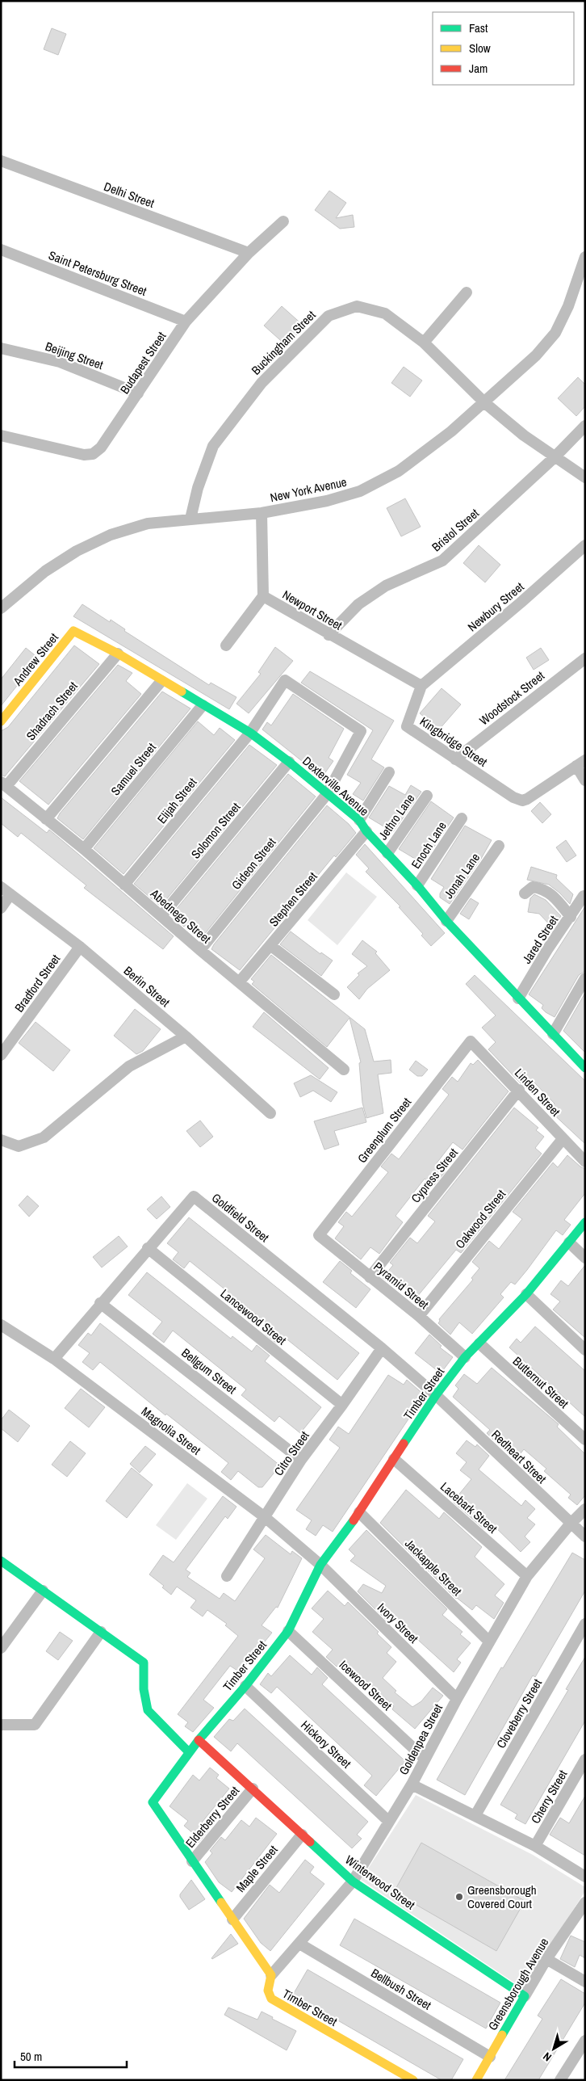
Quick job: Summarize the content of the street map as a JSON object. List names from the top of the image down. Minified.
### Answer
{"streets":{"street":["Delhi Street","Saint Petersburg Street","Buckingham Street","Beijing Street","Budapest Street","New York Avenue","Bristol Street","Newbury Street","Newport Street","Andrew Street","Woodstock Street","Shadrach Street","Kingbridge Street","Samuel Street","Dexterville Avenue","Elijah Street","Jethro Lane","Solomon Street","Enoch Lane","Gideon Street","Jonah Lane","Stephen Street","Abednego Street","Jared Street","Bradford Street","Berlin Street","Linden Street","Greenplum Street","Cypress Street","Goldfield Street","Oakwood Street","Pyramid Street","Lancewood Street","Bellgum Street","Butternut Street","Timber Street","Magnolia Street","Citro Street","Redheart Street","Lacebark Street","Jackapple Street","Ivory Street","Icewood Street","Cloveberry Street","Goldenpea Street","Hickory Street","Cherry Street","Elderberry Street","Maple Street","Winterwood Street","Greensborough Avenue","Bellbush Street"]},"crossings":[["Delhi Street","Budapest Street"],["Saint Petersburg Street","Budapest Street"],["Buckingham Street","New York Avenue"],["Buckingham Street","Bristol Street"],["Beijing Street","Budapest Street"],["New York Avenue","Newport Street"],["Bristol Street","Newport Street"],["Newbury Street","Newport Street"],["Newbury Street","Kingbridge Street"],["Newport Street","Kingbridge Street"],["Andrew Street","Dexterville Avenue"],["Woodstock Street","Kingbridge Street"],["Shadrach Street","Dexterville Avenue"],["Shadrach Street","Abednego Street"],["Samuel Street","Dexterville Avenue"],["Samuel Street","Abednego Street"],["Dexterville Avenue","Elijah Street"],["Dexterville Avenue","Jethro Lane"],["Dexterville Avenue","Solomon Street"],["Dexterville Avenue","Enoch Lane"],["Dexterville Avenue","Gideon Street"],["Dexterville Avenue","Jonah Lane"],["Dexterville Avenue","Stephen Street"],["Dexterville Avenue","Jared Street"],["Elijah Street","Gideon Street"],["Elijah Street","Abednego Street"],["Solomon Street","Abednego Street"],["Gideon Street","Abednego Street"],["Stephen Street","Abednego Street"],["Bradford Street","Berlin Street"],["Linden Street","Greenplum Street"],["Linden Street","Cypress Street"],["Linden Street","Oakwood Street"],["Greenplum Street","Pyramid Street"],["Cypress Street","Pyramid Street"],["Goldfield Street","Lancewood Street"],["Goldfield Street","Bellgum Street"],["Goldfield Street","Timber Street"],["Goldfield Street","Magnolia Street"],["Goldfield Street","Citro Street"],["Goldfield Street","Redheart Street"],["Oakwood Street","Pyramid Street"],["Pyramid Street","Timber Street"],["Lancewood Street","Citro Street"],["Bellgum Street","Citro Street"],["Butternut Street","Timber Street"],["Timber Street","Magnolia Street"],["Timber Street","Redheart Street"],["Timber Street","Lacebark Street"],["Timber Street","Jackapple Street"],["Timber Street","Ivory Street"],["Timber Street","Icewood Street"],["Timber Street","Goldenpea Street"],["Timber Street","Hickory Street"],["Timber Street","Elderberry Street"],["Timber Street","Maple Street"],["Timber Street","Winterwood Street"],["Magnolia Street","Citro Street"],["Magnolia Street","Ivory Street"],["Redheart Street","Goldenpea Street"],["Lacebark Street","Goldenpea Street"],["Jackapple Street","Goldenpea Street"],["Ivory Street","Goldenpea Street"],["Icewood Street","Goldenpea Street"],["Goldenpea Street","Hickory Street"],["Goldenpea Street","Winterwood Street"],["Goldenpea Street","Bellbush Street"],["Elderberry Street","Winterwood Street"],["Maple Street","Winterwood Street"],["Winterwood Street","Greensborough Avenue"],["Greensborough Avenue","Bellbush Street"]],"places":["Greensborough Covered Court"],"legend":["Fast","Slow","Jam"],"scale_bar":"50 m","north":"bottom left"}
